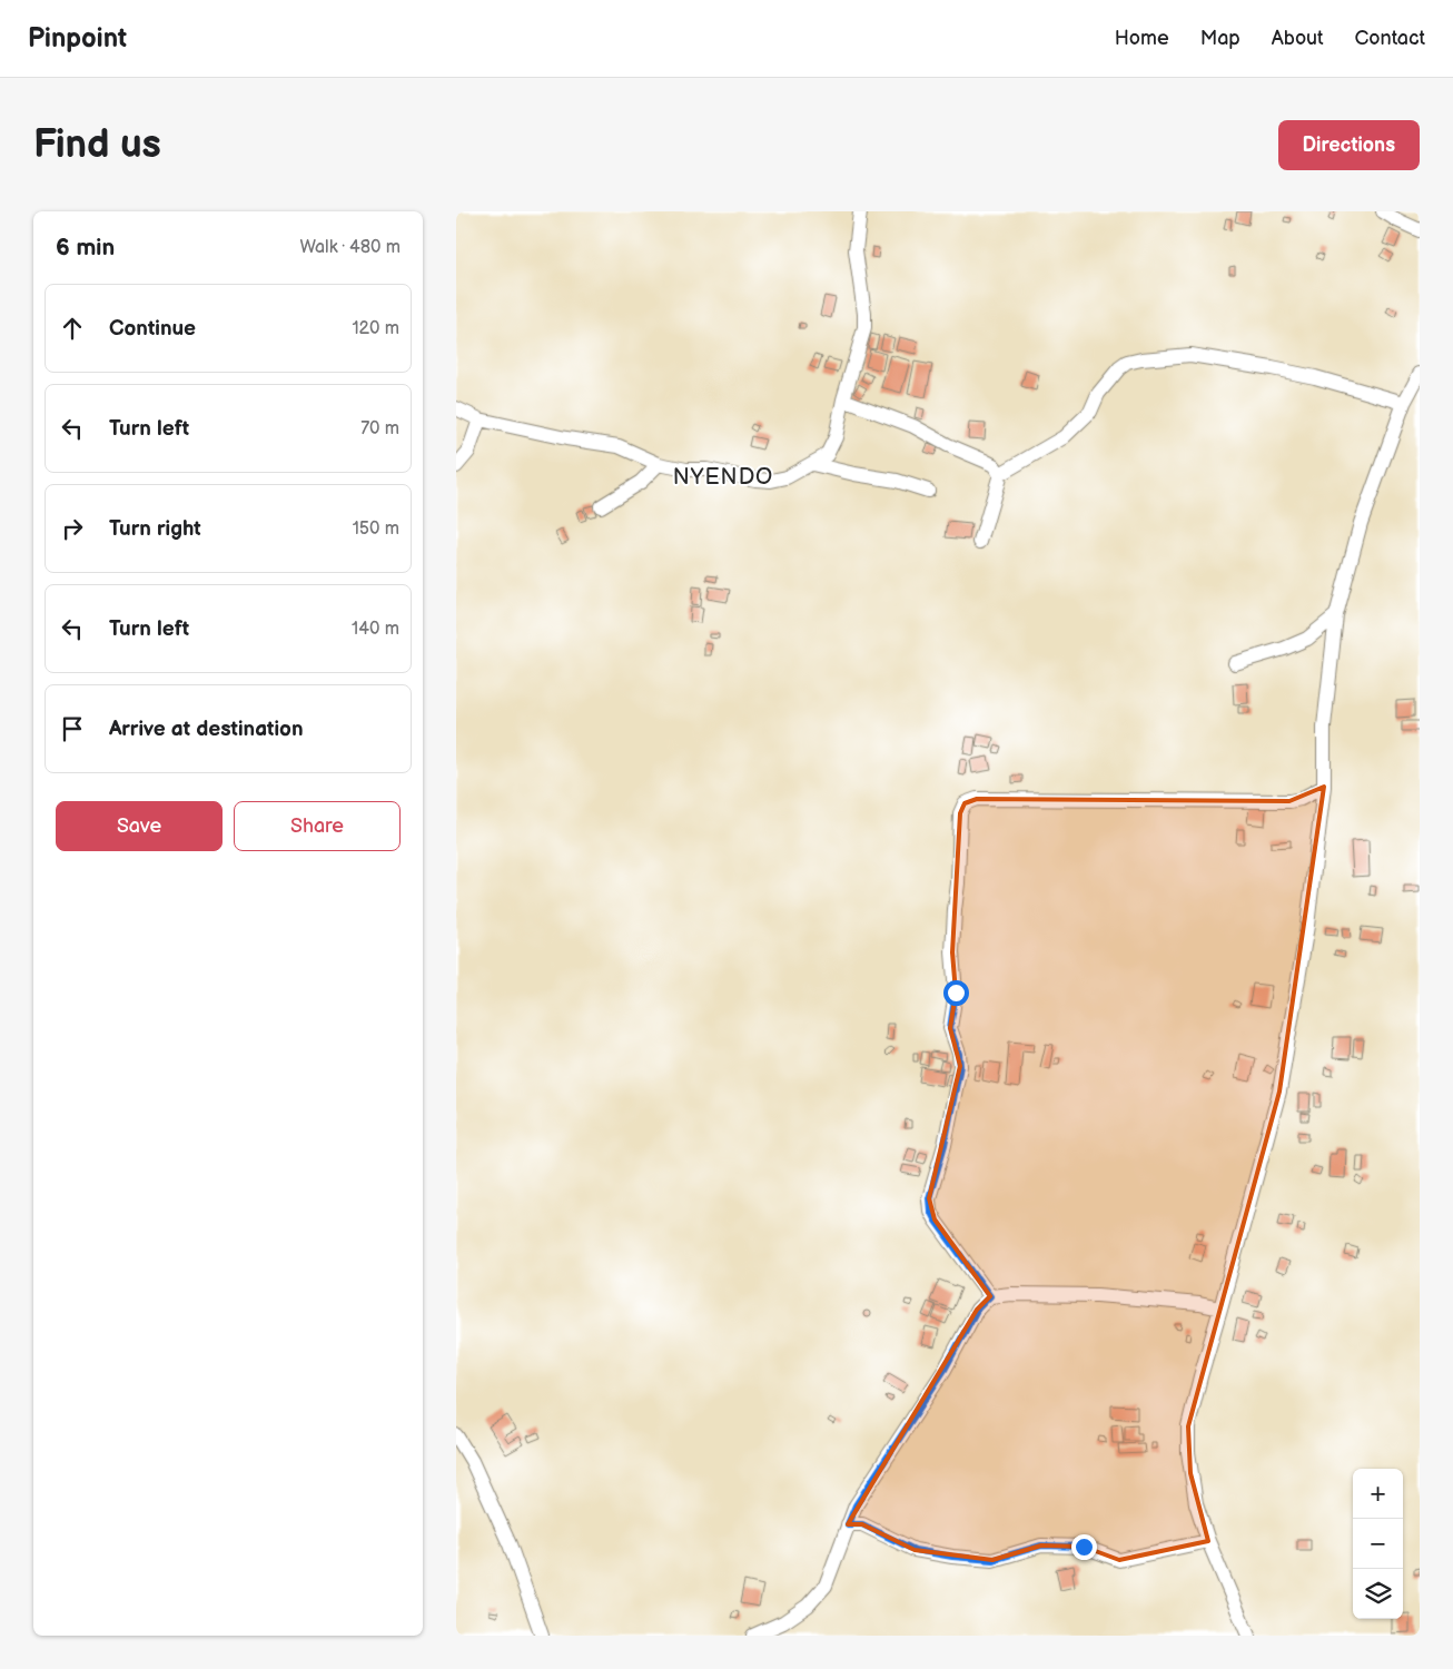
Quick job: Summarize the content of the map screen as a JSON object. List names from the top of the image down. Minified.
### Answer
{"districts":["NYENDO"],"page":{"header":"Pinpoint","nav":["Home","Map","About","Contact"],"buttons":["Directions",["Save","Share"]],"title":"Find us","heading":["6 min","Walk · 480 m"],"list":[["Continue","120 m"],["Turn left","70 m"],["Turn right","150 m"],["Turn left","140 m"],"Arrive at destination"],"map_buttons":["+","−"]}}
